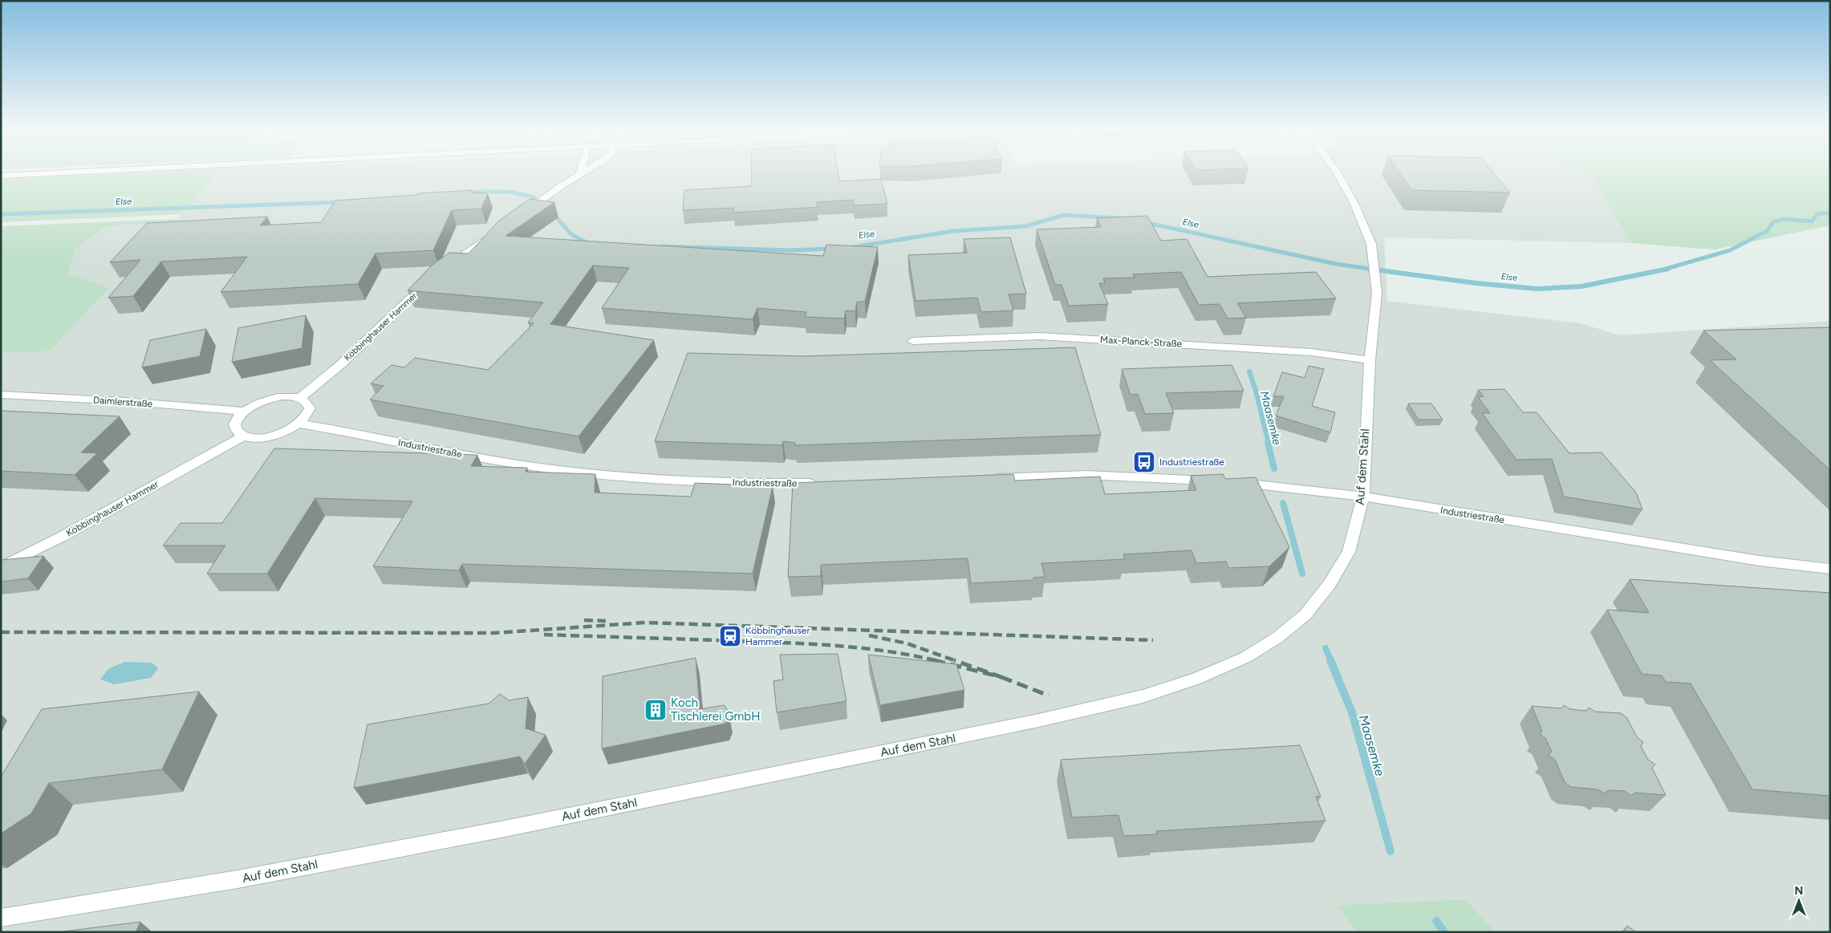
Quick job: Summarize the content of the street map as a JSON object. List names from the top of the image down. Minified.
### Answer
{"streets":{"street":["Köbbinghauser Hammer","Max-Planck-Straße","Daimlerstraße","Industriestraße","Auf dem Stahl"]},"crossings":[["Max-Planck-Straße","Auf dem Stahl"],["Industriestraße","Auf dem Stahl"]],"water":["Else","Maasemke"],"places":{"bus stop":["Industriestraße"],"station":["Köbbinghauser Hammer"],"building":["Koch Tischlerei GmbH"]},"north":"top"}
